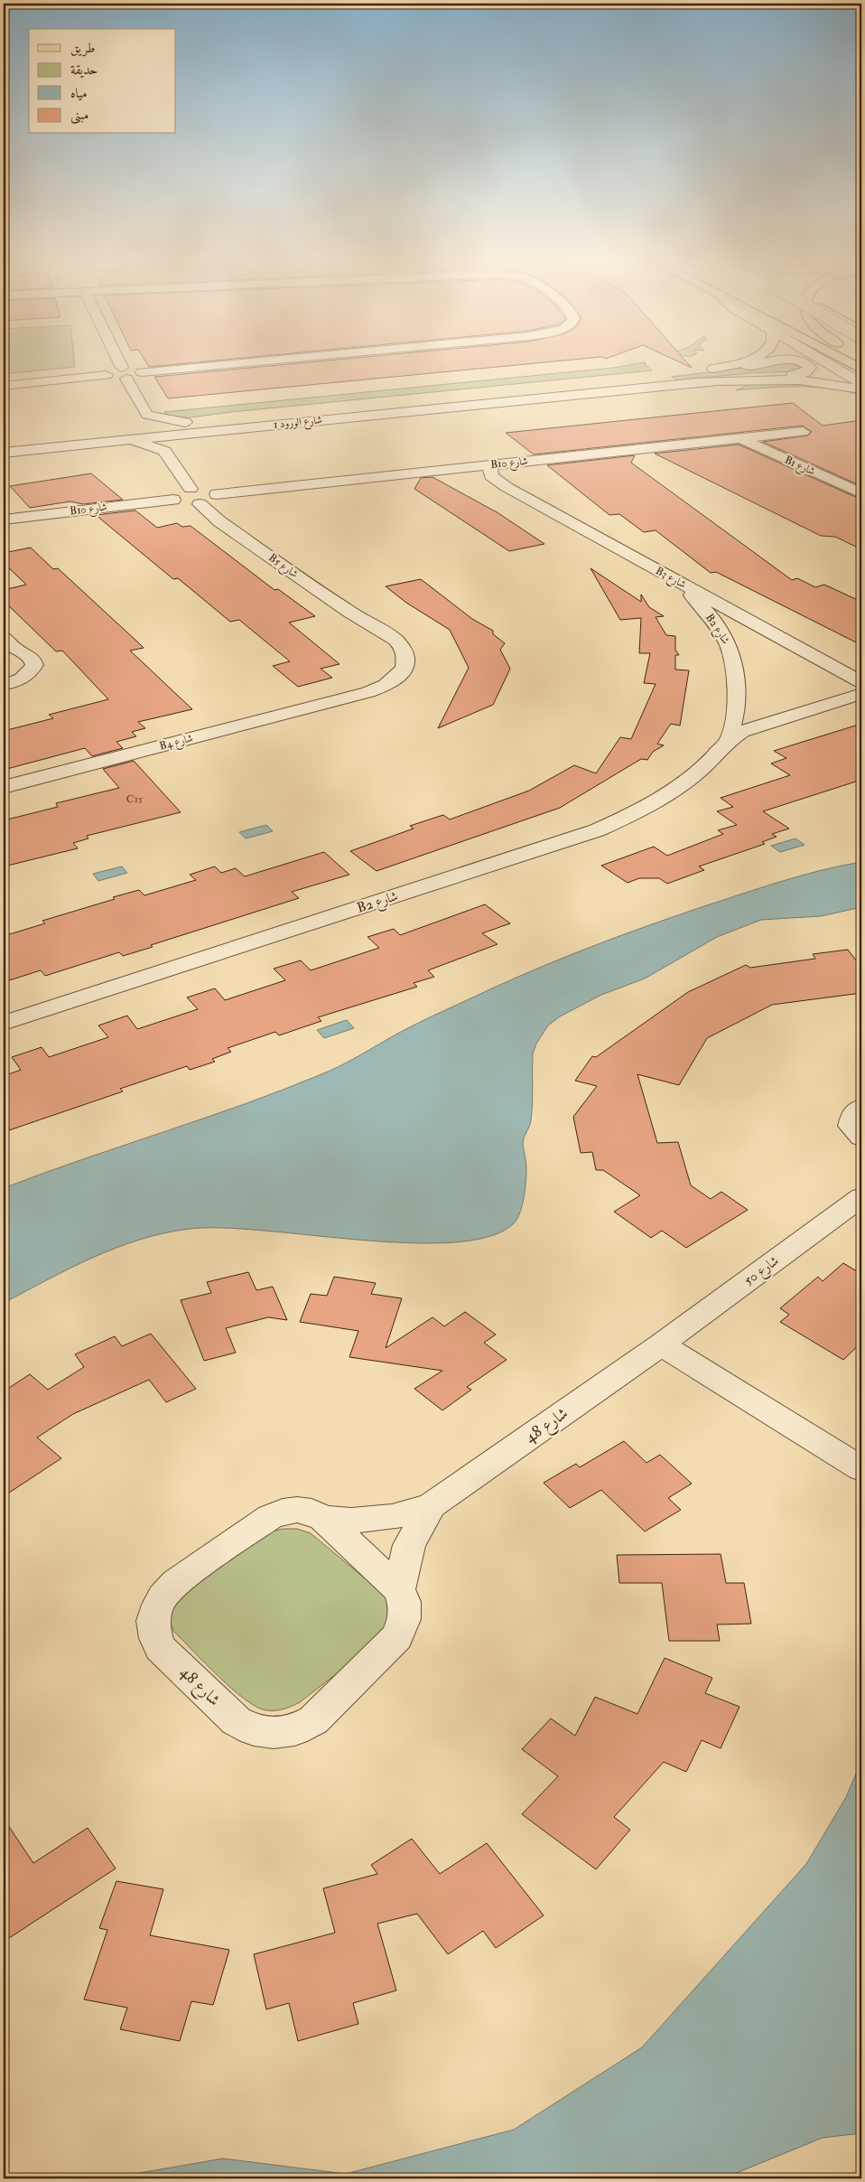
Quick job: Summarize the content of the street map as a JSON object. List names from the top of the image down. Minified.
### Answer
{"streets":{"street":["شارع الورود 1","B10 شارع","B1 شارع","B5 شارع","B3 شارع","B2 شارع","B4 شارع","شارع 50","شارع 48"]},"crossings":[["B10 شارع","B1 شارع"],["B10 شارع","B3 شارع"],["B5 شارع","B4 شارع"],["B3 شارع","B2 شارع"],["شارع 50","شارع 48"]],"house_numbers":["C15"],"legend":["طريق","حديقة","مياه","مبنى"]}
